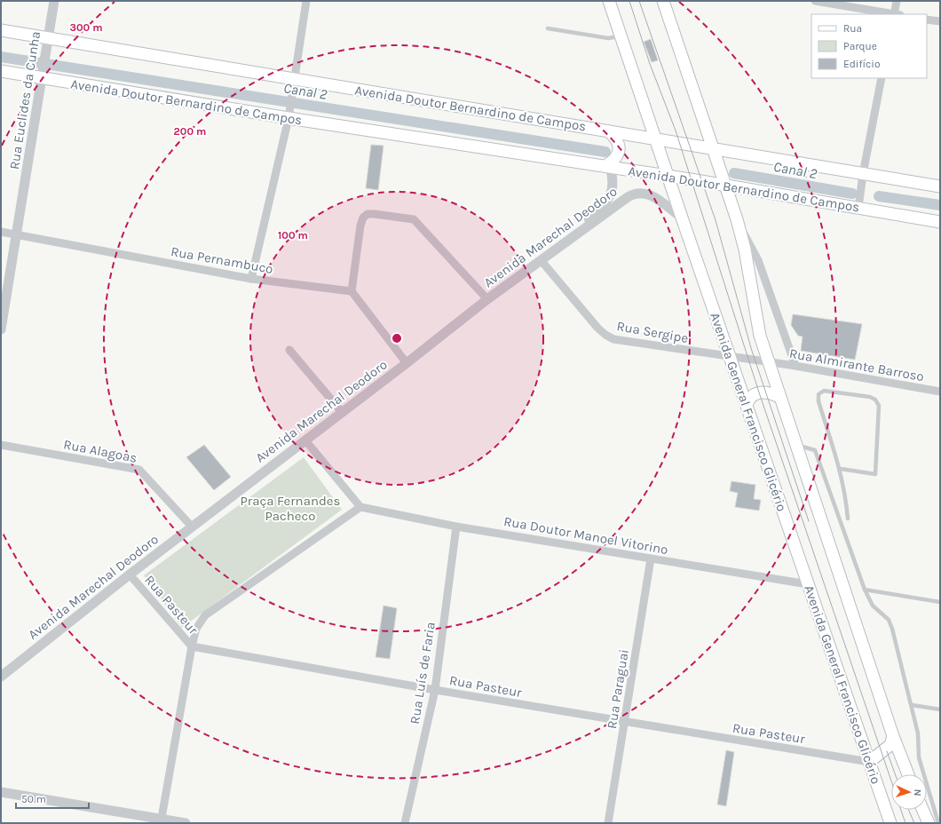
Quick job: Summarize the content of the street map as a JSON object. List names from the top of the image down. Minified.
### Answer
{"streets":{"main road":["Avenida Doutor Bernardino de Campos","Avenida General Francisco Glicério"],"street":["Rua Euclides da Cunha","Avenida Marechal Deodoro","Rua Pernambuco","Rua Sergipe","Rua Almirante Barroso","Rua Alagoas","Rua Doutor Manoel Vitorino","Rua Pasteur","Rua Luís de Faria","Rua Paraguai"]},"crossings":[["Rua Euclides da Cunha","Avenida Doutor Bernardino de Campos"],["Rua Euclides da Cunha","Rua Pernambuco"],["Avenida Doutor Bernardino de Campos","Avenida General Francisco Glicério"],["Avenida Marechal Deodoro","Rua Sergipe"],["Avenida Marechal Deodoro","Avenida General Francisco Glicério"],["Avenida Marechal Deodoro","Rua Alagoas"],["Avenida Marechal Deodoro","Rua Pasteur"],["Rua Sergipe","Rua Almirante Barroso"],["Rua Sergipe","Avenida General Francisco Glicério"],["Avenida General Francisco Glicério","Rua Doutor Manoel Vitorino"],["Avenida General Francisco Glicério","Rua Pasteur"],["Rua Doutor Manoel Vitorino","Rua Luís de Faria"],["Rua Doutor Manoel Vitorino","Rua Paraguai"],["Rua Pasteur","Rua Luís de Faria"],["Rua Pasteur","Rua Paraguai"]],"water":["Canal 2"],"parks":["Praça Fernandes Pacheco"],"legend":["Rua","Parque","Edifício"],"scale_bar":"50 m","north":"right","rings":["300 m","200 m","100 m"]}
